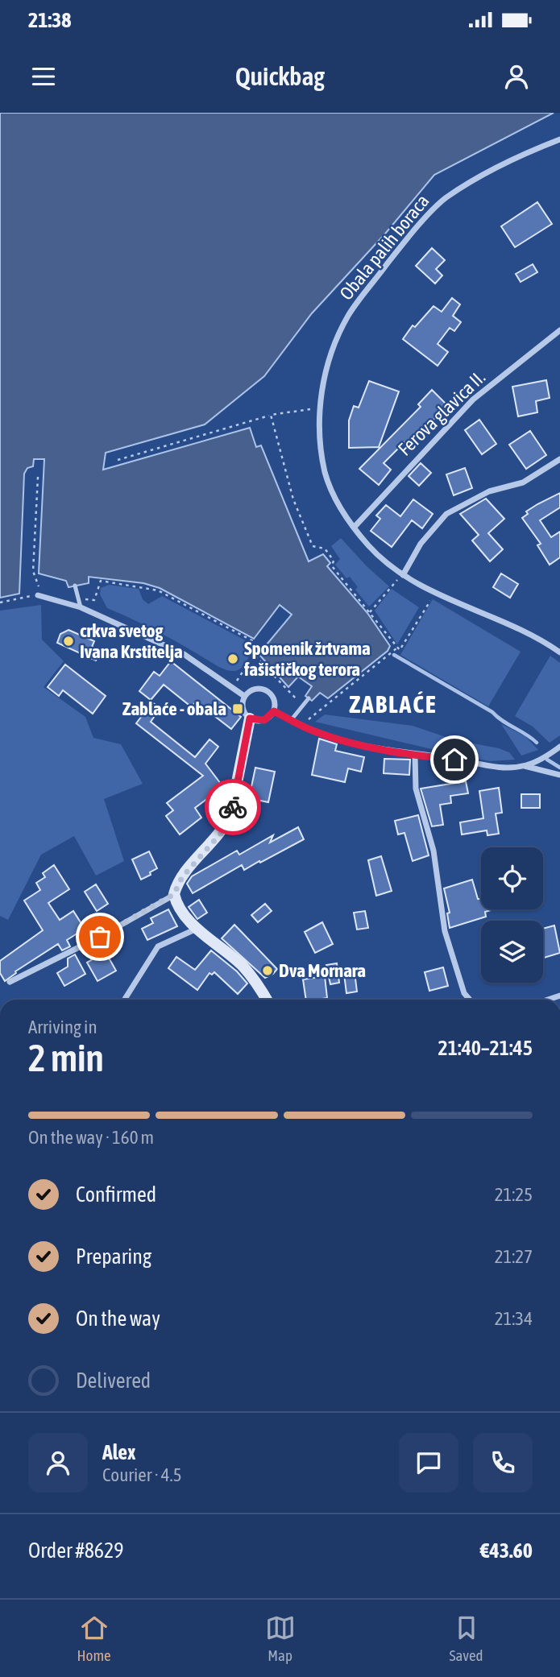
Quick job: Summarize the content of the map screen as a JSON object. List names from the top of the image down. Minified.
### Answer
{"streets":{"street":["Obala palih boraca","Ferova glavica II."]},"crossings":[["Obala palih boraca","Ferova glavica II."]],"districts":["ZABLAĆE"],"places":{"other":["crkva svetog Ivana Krstitelja","Spomenik žrtvama fašističkog terora","Dva Mornara"],"transit":["Zablaće - obala"]},"page":{"status":"21:38","header":"Quickbag","heading":["2 min","Arriving in","21:40–21:45"],"panel":["Alex","Courier · 4.5","Order #8629","€43.60"],"bar":"On the way · 160 m","list":[["Confirmed","21:25"],["Preparing","21:27"],["On the way","21:34"],"Delivered"],"tabs":["Home","Map","Saved"]}}
